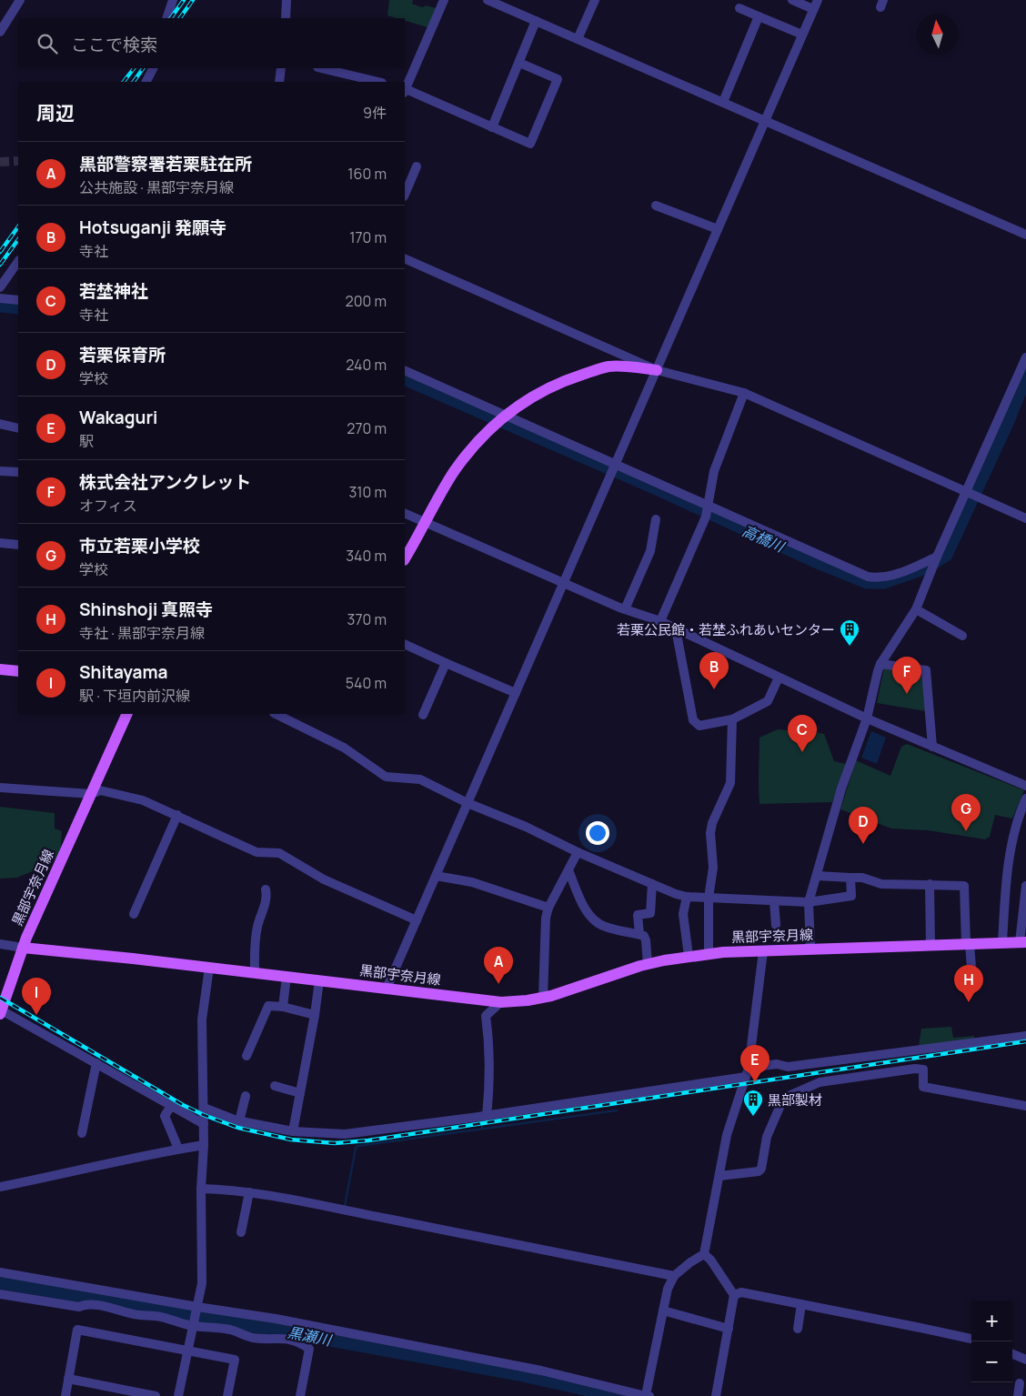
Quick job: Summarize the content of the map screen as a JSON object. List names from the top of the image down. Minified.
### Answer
{"streets":{"main road":["黒部宇奈月線"]},"water":["高橋川","黒瀬川"],"places":{"building":["若栗公民館・若埜ふれあいセンター","黒部製材"]},"north":"top","page":{"search":"ここで検索","heading":["周辺","9件"],"list":[{"mark":"A","name":"黒部警察署若栗駐在所","note":"公共施設 · 黒部宇奈月線","value":"160 m"},{"mark":"B","name":"Hotsuganji 発願寺","note":"寺社","value":"170 m"},{"mark":"C","name":"若埜神社","note":"寺社","value":"200 m"},{"mark":"D","name":"若栗保育所","note":"学校","value":"240 m"},{"mark":"E","name":"Wakaguri","note":"駅","value":"270 m"},{"mark":"F","name":"株式会社アンクレット","note":"オフィス","value":"310 m"},{"mark":"G","name":"市立若栗小学校","note":"学校","value":"340 m"},{"mark":"H","name":"Shinshoji 真照寺","note":"寺社 · 黒部宇奈月線","value":"370 m"},{"mark":"I","name":"Shitayama","note":"駅 · 下垣内前沢線","value":"540 m"}],"pins":["B","F","C","G","D","A","H","I","E"],"map_buttons":["+","−"]}}
